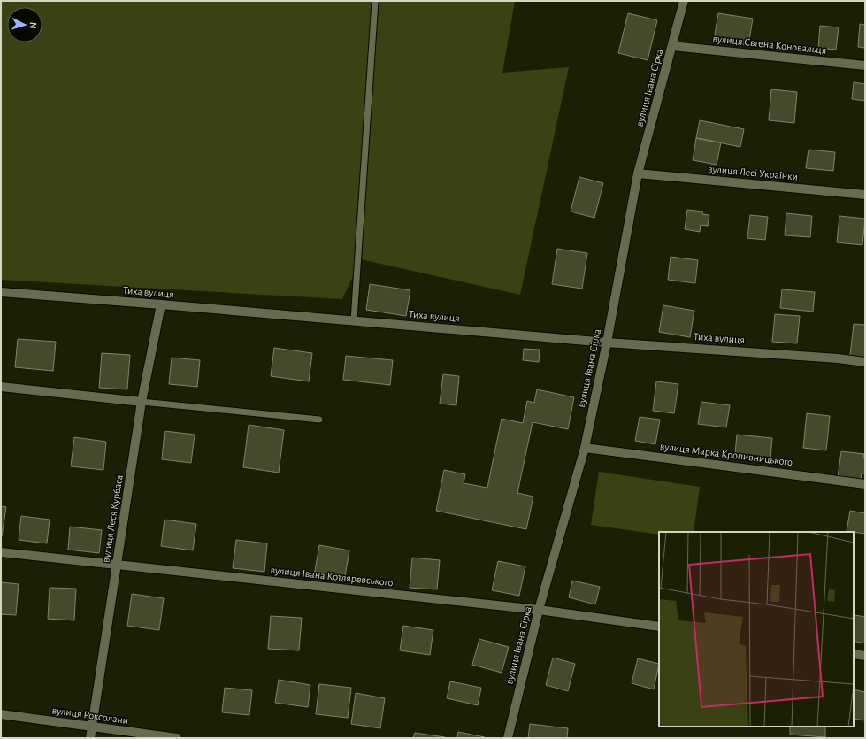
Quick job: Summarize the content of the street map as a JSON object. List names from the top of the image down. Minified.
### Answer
{"streets":{"street":["вулиця Євгена Коновальця","вулиця Івана Сірка","вулиця Лесі Українки","Тиха вулиця","вулиця Марка Кропивницького","вулиця Леся Курбаса","вулиця Івана Котляревського","вулиця Роксолани"]},"crossings":[["вулиця Євгена Коновальця","вулиця Івана Сірка"],["вулиця Івана Сірка","вулиця Лесі Українки"],["вулиця Івана Сірка","Тиха вулиця"],["вулиця Івана Сірка","вулиця Марка Кропивницького"],["вулиця Івана Сірка","вулиця Івана Котляревського"],["Тиха вулиця","вулиця Леся Курбаса"],["вулиця Леся Курбаса","вулиця Івана Котляревського"],["вулиця Леся Курбаса","вулиця Роксолани"]],"north":"right"}
